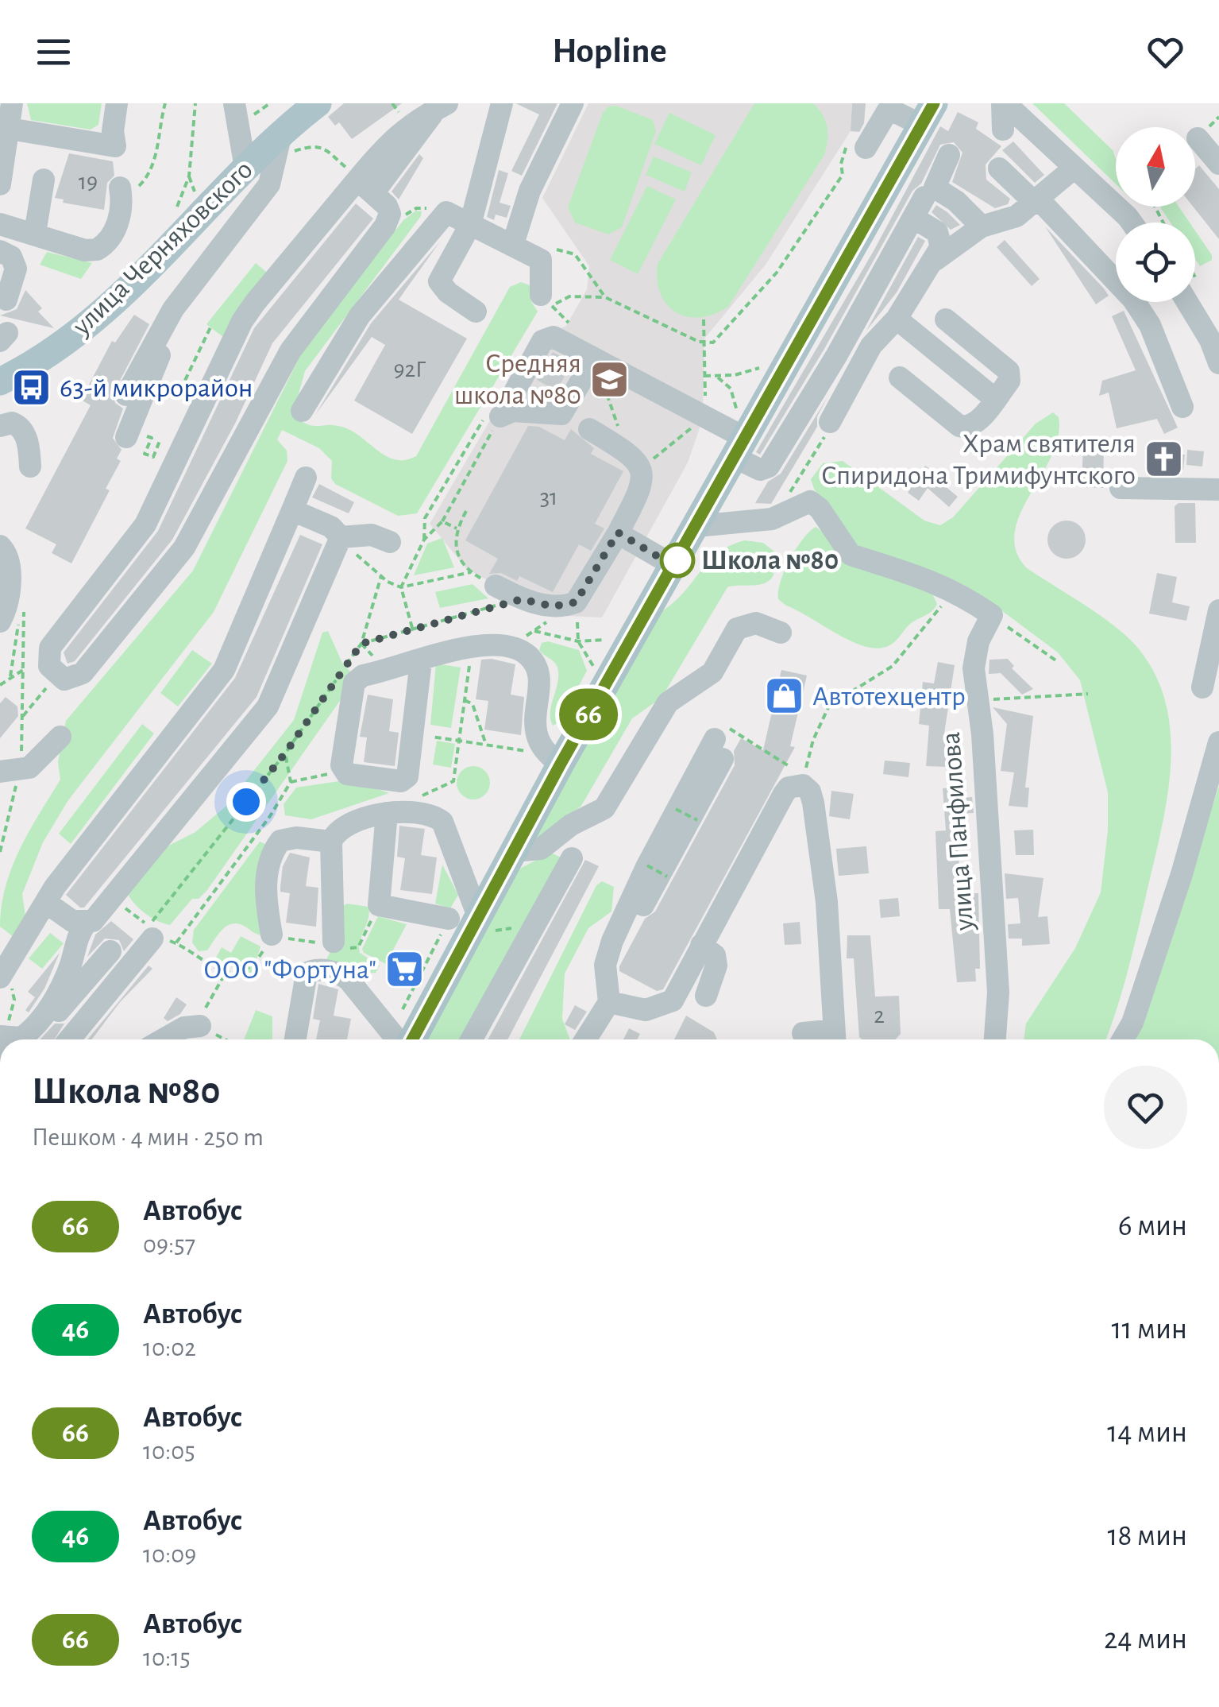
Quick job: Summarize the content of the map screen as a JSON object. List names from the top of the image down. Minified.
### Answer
{"streets":{"main road":["улица Черняховского"],"street":["улица Панфилова"]},"places":{"school or university":["Средняя школа №80"],"bus stop":["63-й микрорайон"],"church":["Храм святителя Спиридона Тримифунтского"],"other":["Школа №80"],"shop":["Автотехцентр"],"supermarket":["ООО \"Фортуна\""]},"lines":["bus line 66"],"house_numbers":["19","92Г","31","2"],"north":"top","page":{"header":"Hopline","on_map":"66","heading":["Школа №80","Пешком · 4 мин · 250 m"],"list":[{"mark":"66","name":"Автобус","note":"09:57","value":"6 мин"},{"mark":"46","name":"Автобус","note":"10:02","value":"11 мин"},{"mark":"66","name":"Автобус","note":"10:05","value":"14 мин"},{"mark":"46","name":"Автобус","note":"10:09","value":"18 мин"},{"mark":"66","name":"Автобус","note":"10:15","value":"24 мин"}]}}
